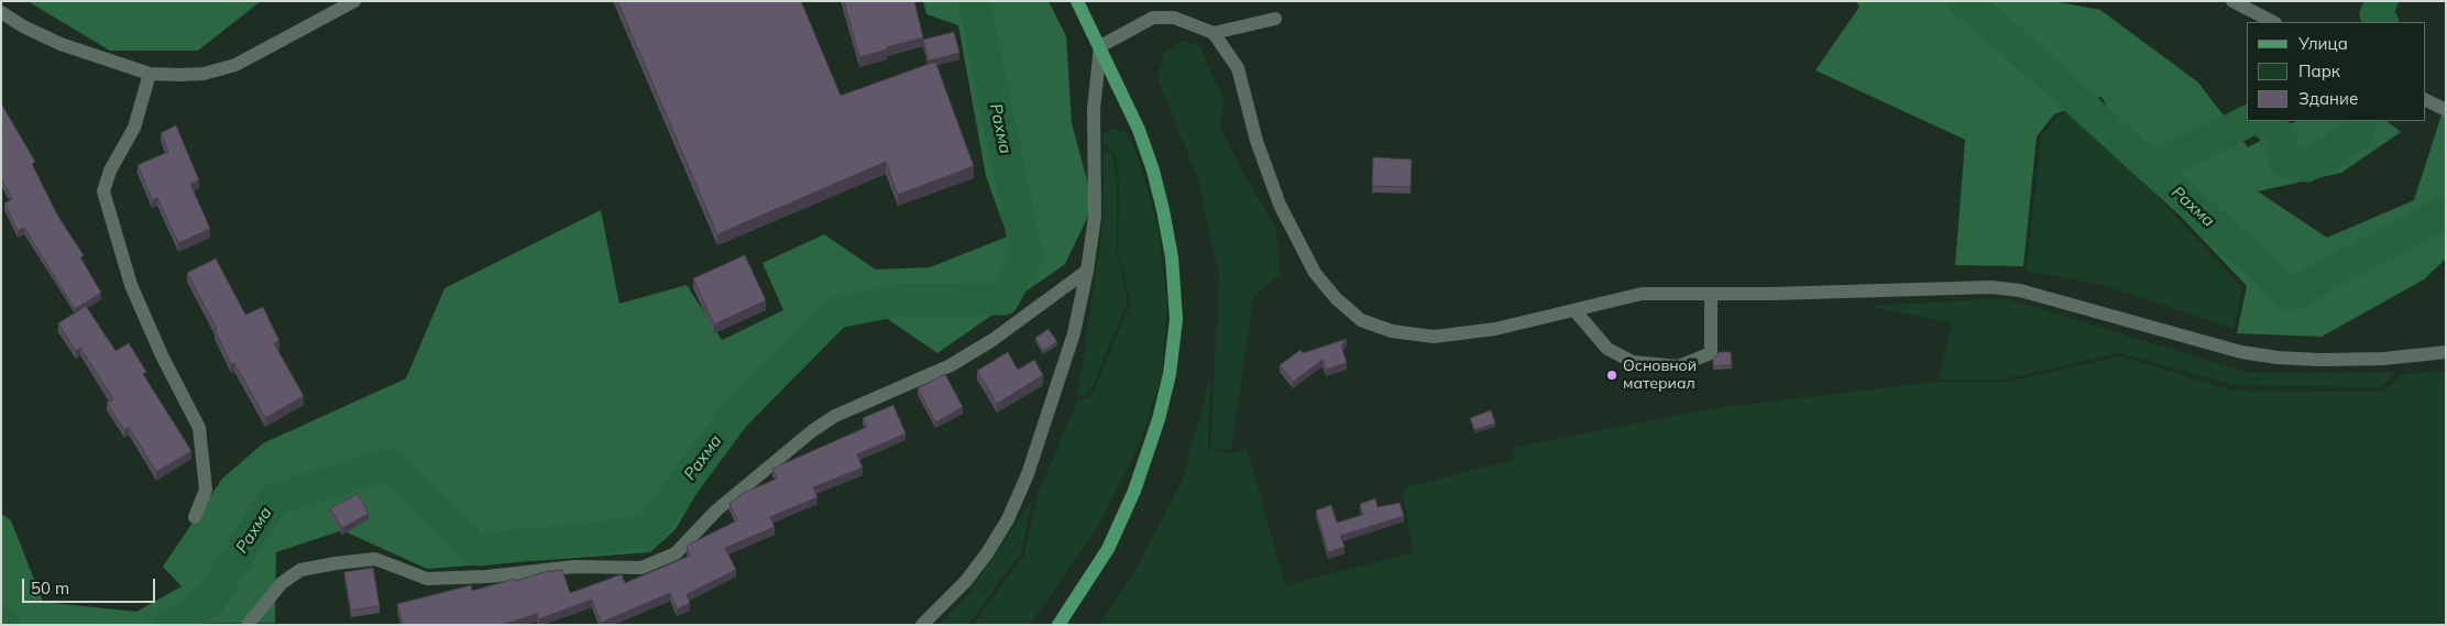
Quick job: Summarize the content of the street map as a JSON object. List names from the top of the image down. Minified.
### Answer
{"water":["Рахма"],"places":["Основной материал"],"legend":["Улица","Парк","Здание"],"scale_bar":"50 m"}
